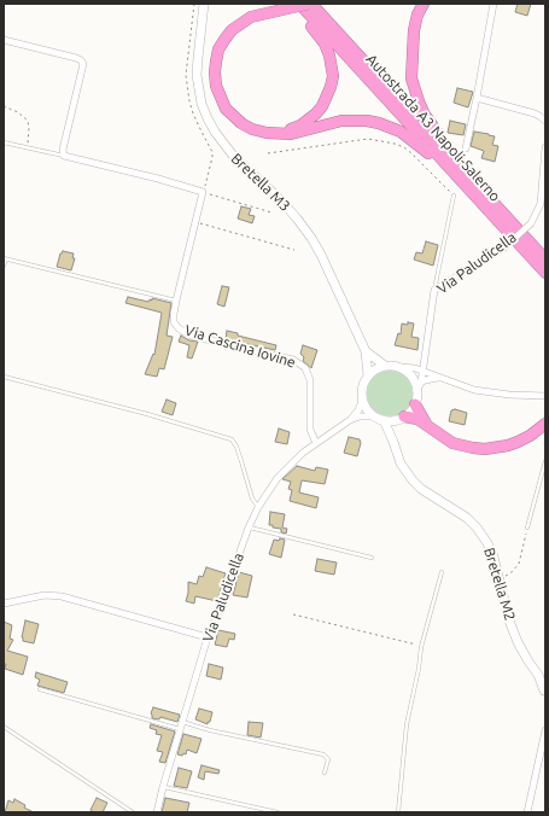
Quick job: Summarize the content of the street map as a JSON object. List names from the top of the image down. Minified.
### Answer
{"streets":{"highway":["Autostrada A3 Napoli-Salerno"],"street":["Bretella M3","Via Paludicella","Via Cascina Iovine","Bretella M2"]},"crossings":[["Bretella M3","Via Paludicella"],["Bretella M3","Bretella M2"],["Via Paludicella","Via Cascina Iovine"],["Via Paludicella","Bretella M2"]]}
